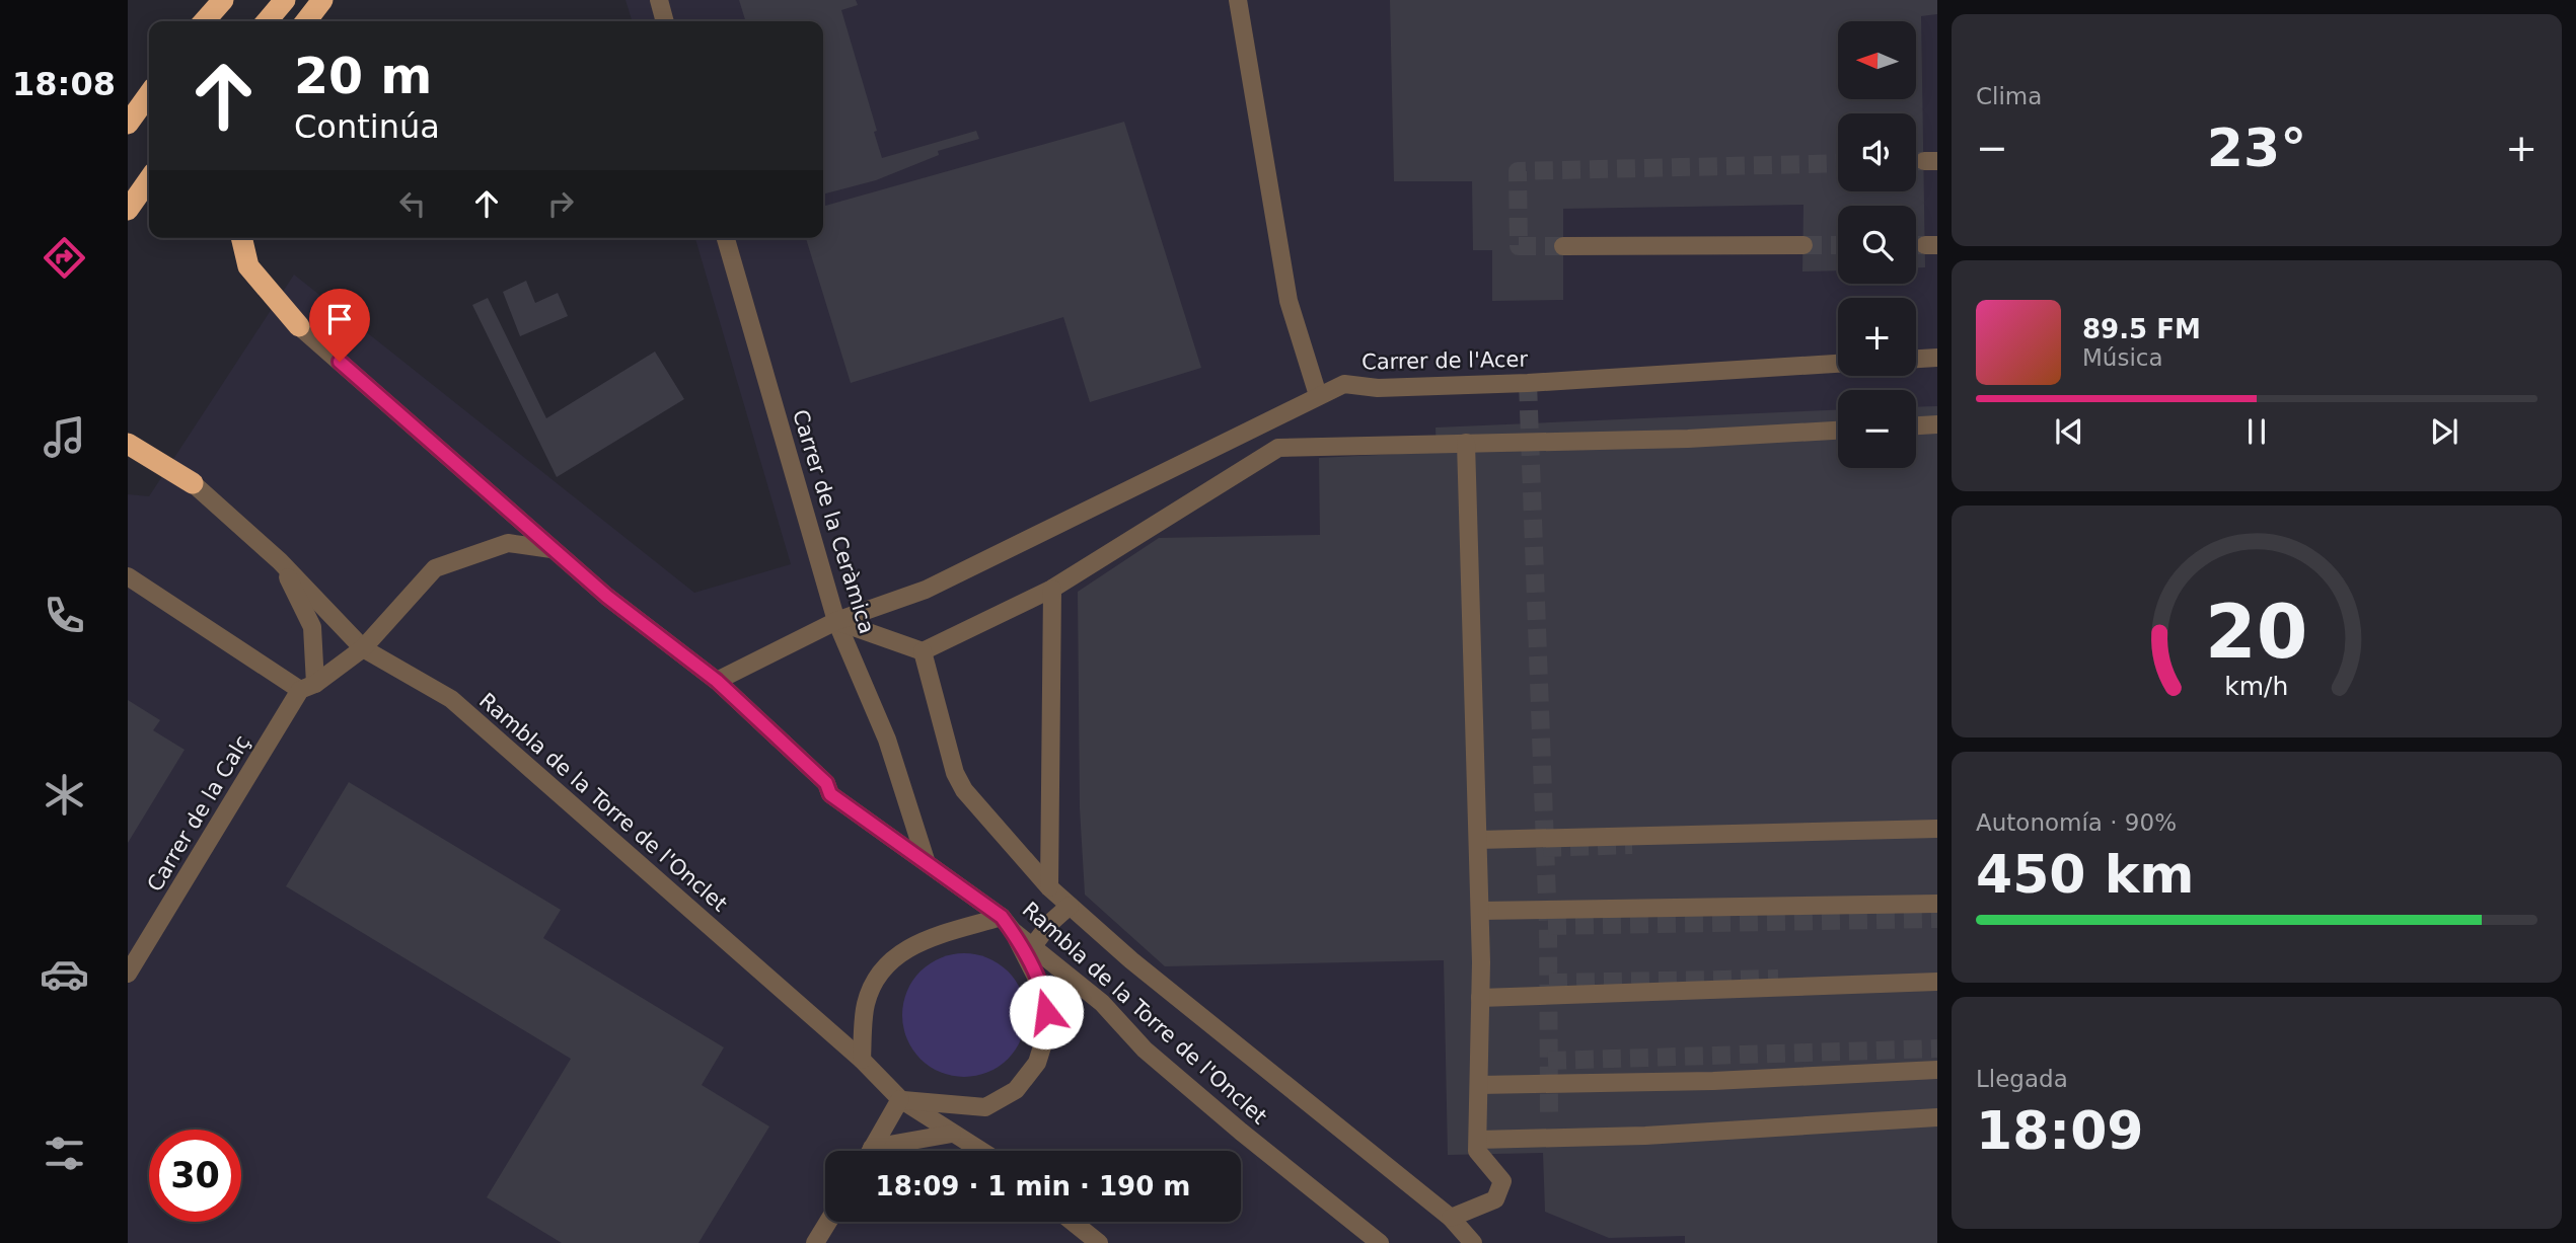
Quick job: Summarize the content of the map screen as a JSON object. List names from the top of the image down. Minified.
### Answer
{"streets":{"street":["Carrer de l'Acer","Carrer de la Ceràmica","Rambla de la Torre de l'Onclet","Carrer de la Calç"]},"crossings":[["Carrer de l'Acer","Carrer de la Ceràmica"],["Carrer de l'Acer","Rambla de la Torre de l'Onclet"],["Carrer de la Ceràmica","Rambla de la Torre de l'Onclet"],["Rambla de la Torre de l'Onclet","Carrer de la Calç"]],"north":"left","page":{"tabs":"18:08","tile":["Clima",["Autonomía · 90%","450 km"],["Llegada","18:09"]],"map_buttons":["+","−"],"turn":["20 m","Continúa"],"heat":["−","23°","+"],"song":["89.5 FM","Música"],"limit":"30","trip":"18:09 · 1 min · 190 m","gauge":["20","km/h"]}}
